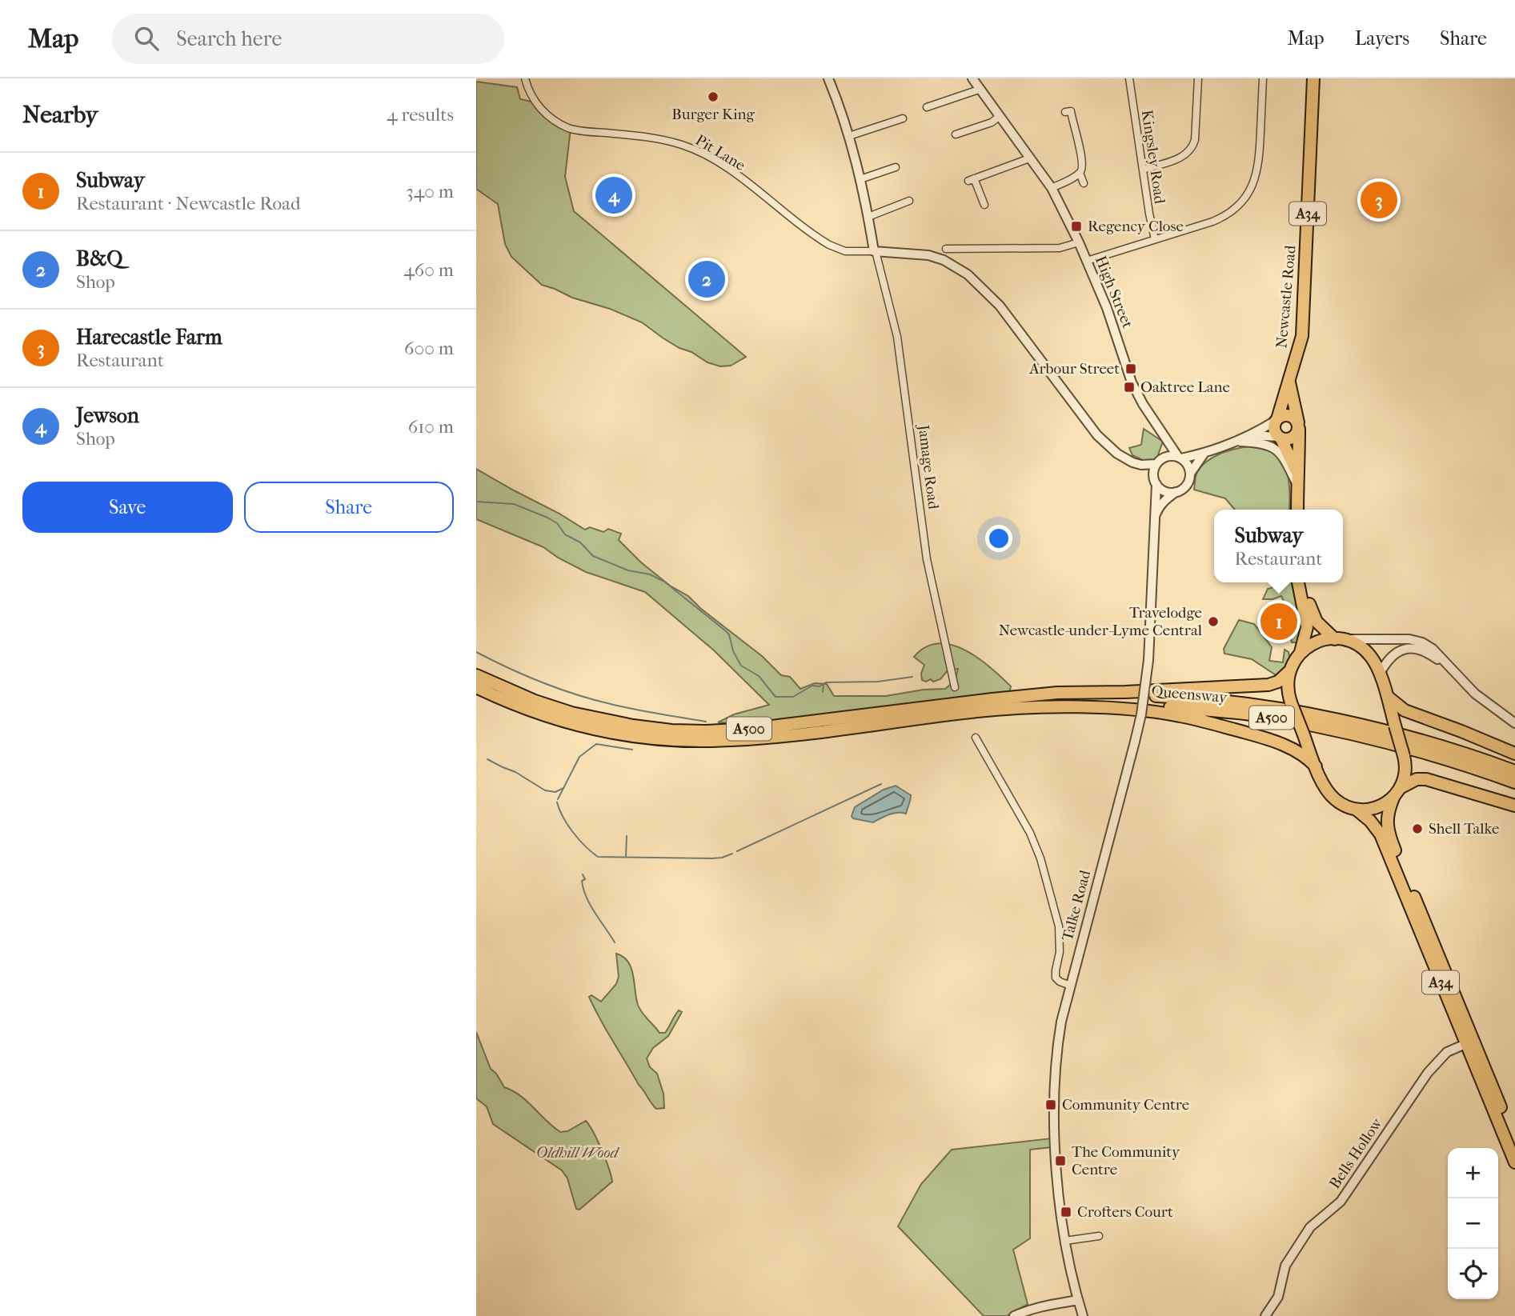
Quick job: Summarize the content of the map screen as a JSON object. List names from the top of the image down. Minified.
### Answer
{"streets":{"highway":["A34","Newcastle Road","Queensway","A500"],"street":["Pit Lane","Kingsley Road","High Street","Jamage Road","Talke Road","Bells Hollow"]},"crossings":[["Pit Lane","Jamage Road"],["A34","Bells Hollow"],["High Street","Talke Road"],["Queensway","A500"]],"parks":["Oldhill Wood"],"places":{"other":["Burger King","Travelodge Newcastle-under-Lyme Central","Shell Talke"],"transit":["Regency Close","Arbour Street","Oaktree Lane","Community Centre","The Community Centre","Crofters Court"]},"page":{"header":"Map","search":"Search here","nav":["Map","Layers","Share"],"heading":["Nearby","4 results"],"list":[{"mark":"1","name":"Subway","note":"Restaurant · Newcastle Road","value":"340 m"},{"mark":"2","name":"B&Q","note":"Shop","value":"460 m"},{"mark":"3","name":"Harecastle Farm","note":"Restaurant","value":"600 m"},{"mark":"4","name":"Jewson","note":"Shop","value":"610 m"}],"pins":["4","3","2","1"],"buttons":["Save","Share"],"popup":["Subway","Restaurant"],"map_buttons":["+","−"]}}
